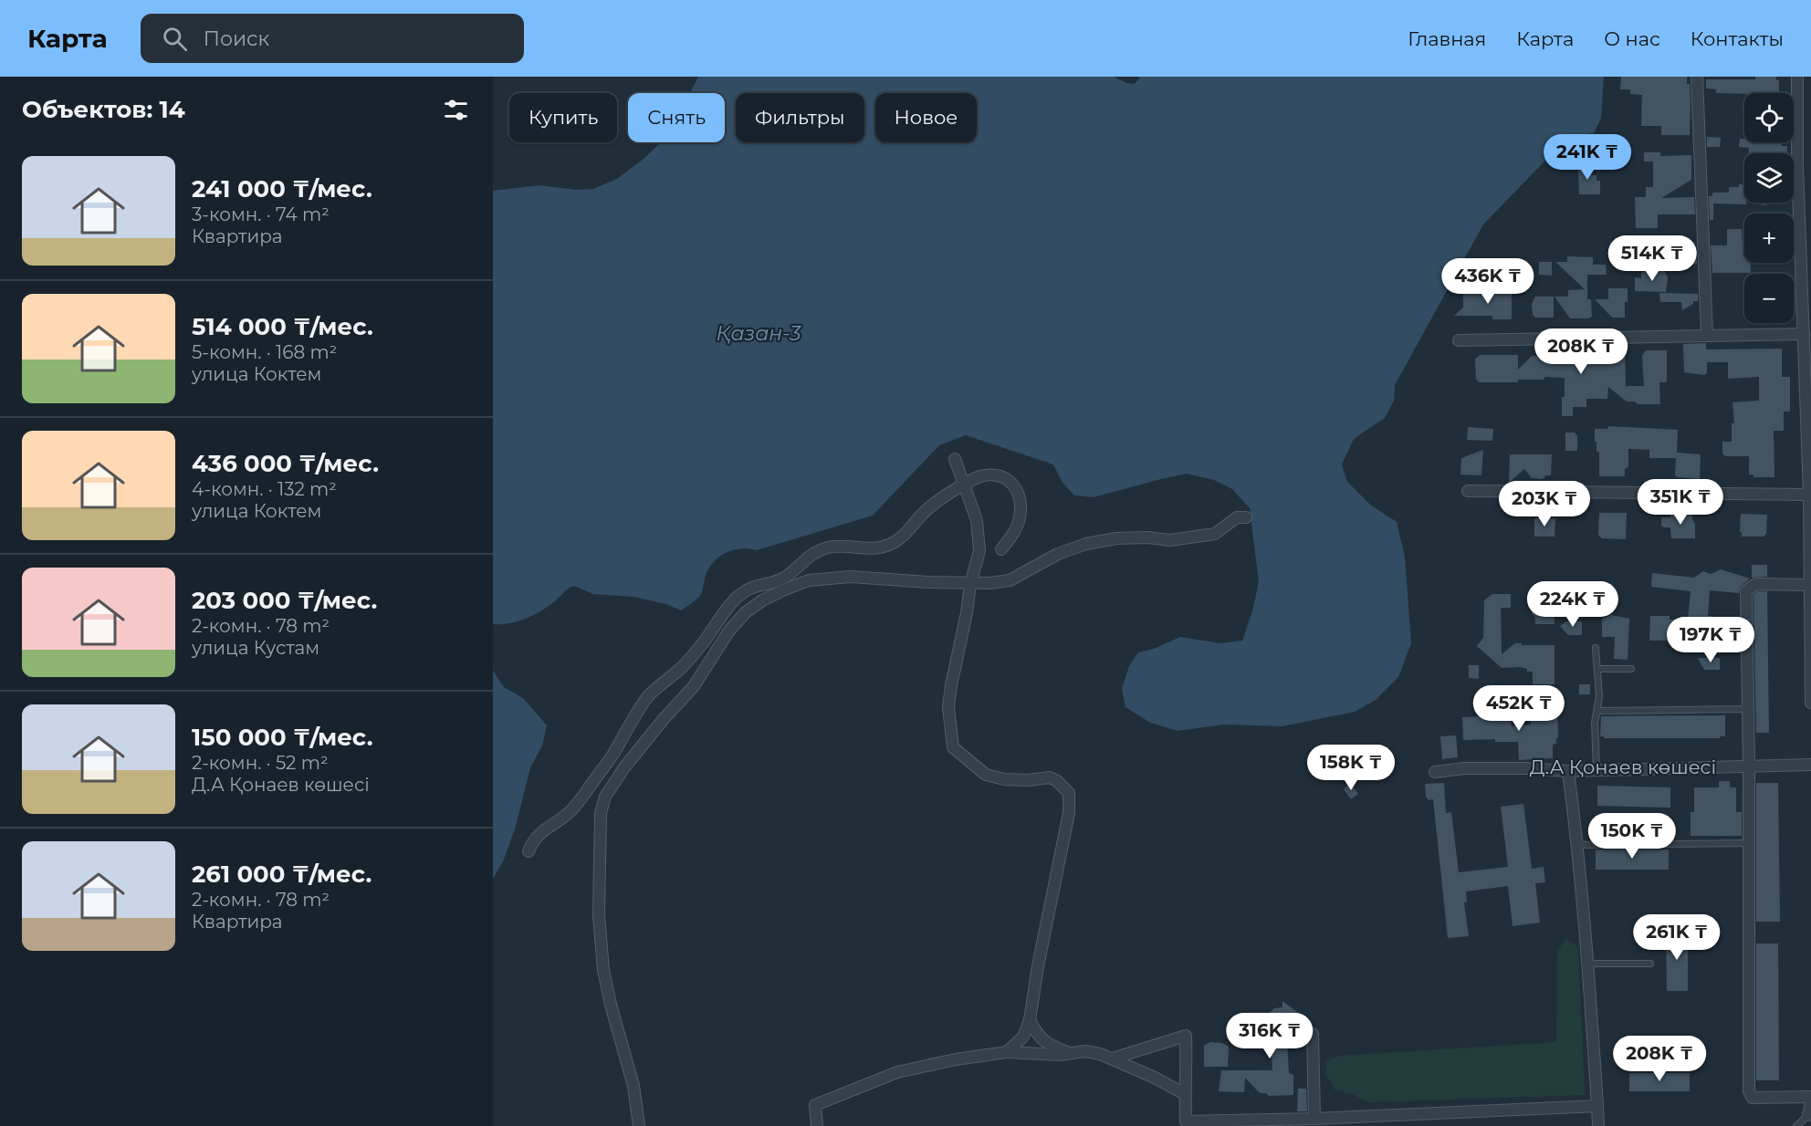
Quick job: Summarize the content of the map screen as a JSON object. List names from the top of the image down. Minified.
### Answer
{"streets":{"street":["Д.А Қонаев көшесі"]},"water":["Қазан-3"],"page":{"header":"Карта","search":"Поиск","nav":["Главная","Карта","О нас","Контакты"],"heading":"Объектов: 14","map_buttons":["+","−"],"chip":["Купить","Снять","Фильтры","Новое"],"price":["241K ₸","514K ₸","436K ₸","208K ₸","351K ₸","203K ₸","224K ₸","197K ₸","452K ₸","158K ₸","150K ₸","261K ₸","316K ₸","208K ₸"],"list":[{"name":"241 000 ₸/мес.","note":"3-комн. · 74 m² · Квартира"},{"name":"514 000 ₸/мес.","note":"5-комн. · 168 m² · улица Коктем"},{"name":"436 000 ₸/мес.","note":"4-комн. · 132 m² · улица Коктем"},{"name":"203 000 ₸/мес.","note":"2-комн. · 78 m² · улица Кустам"},{"name":"150 000 ₸/мес.","note":"2-комн. · 52 m² · Д.А Қонаев көшесі"},{"name":"261 000 ₸/мес.","note":"2-комн. · 78 m² · Квартира"}]}}
